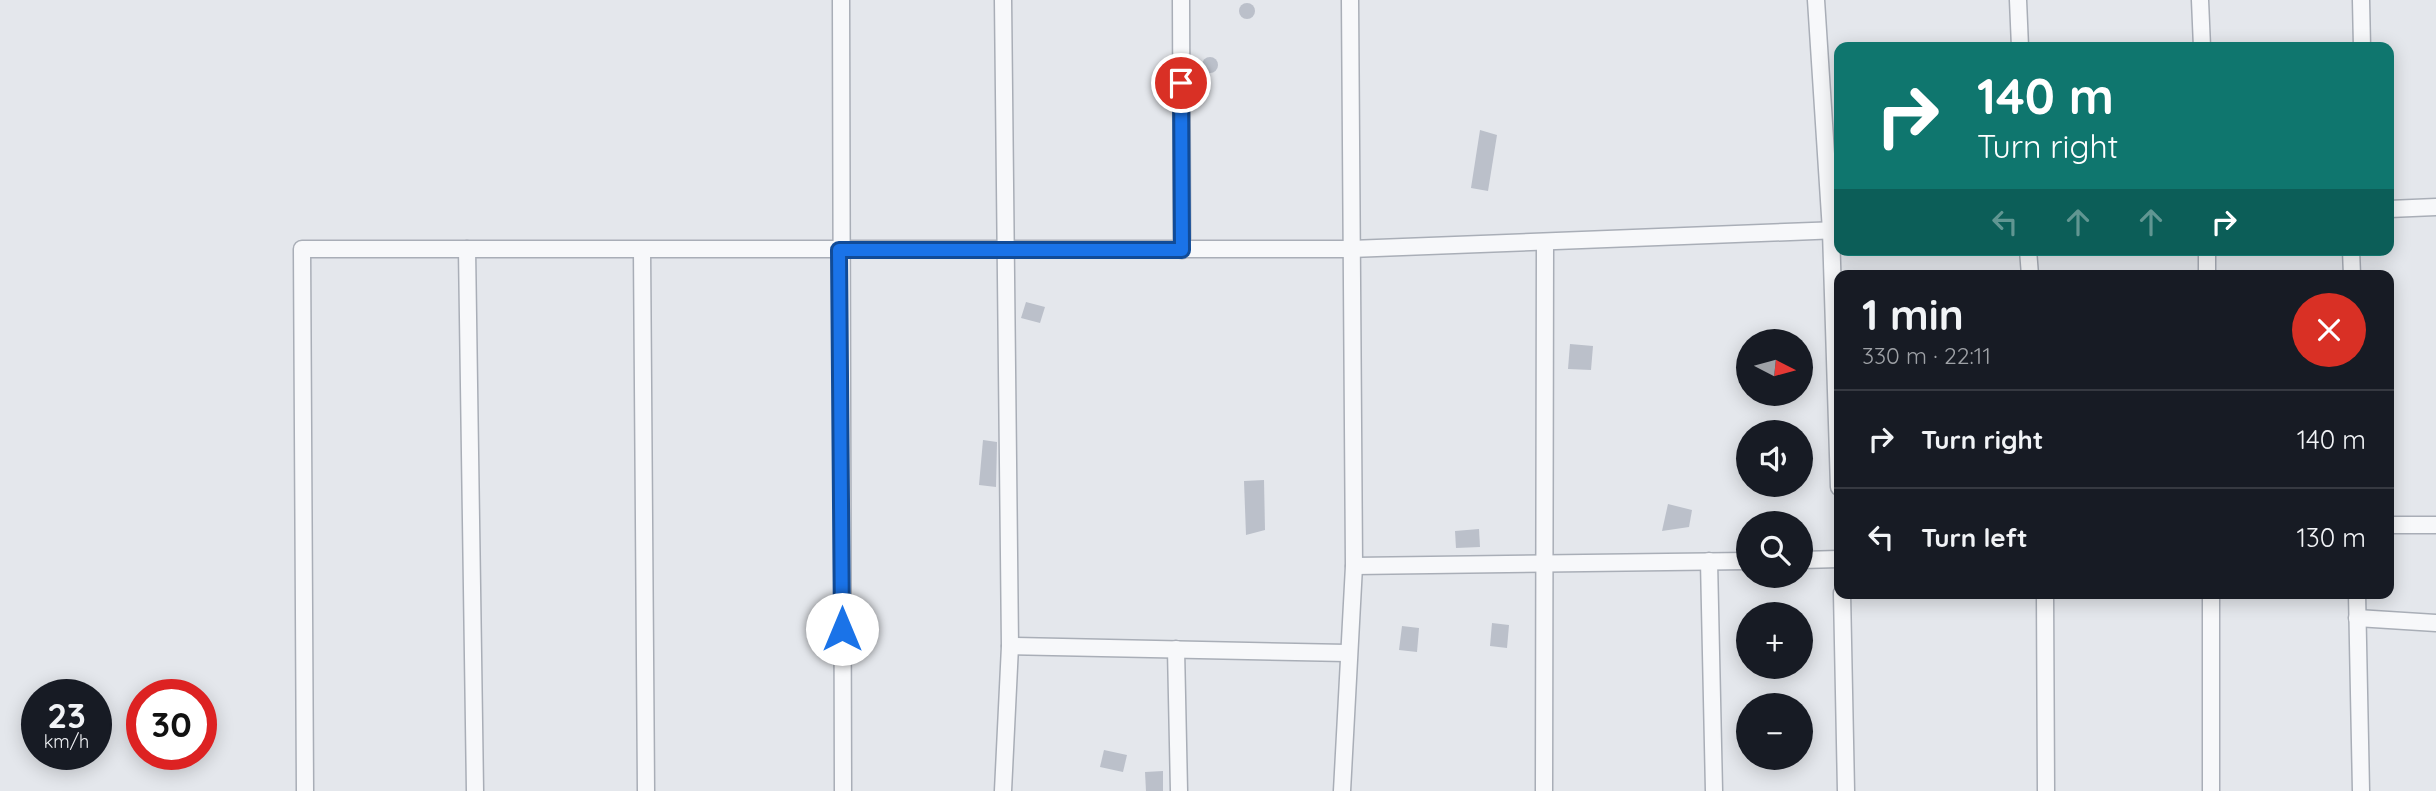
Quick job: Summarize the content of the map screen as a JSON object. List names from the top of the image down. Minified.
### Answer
{"north":"right","page":{"turn":["140 m","Turn right"],"heading":["1 min","330 m · 22:11"],"map_buttons":["+","−"],"list":[{"name":"Turn right","value":"140 m"},{"name":"Turn left","value":"130 m"}],"speed":"23 km/h","limit":"30"}}
